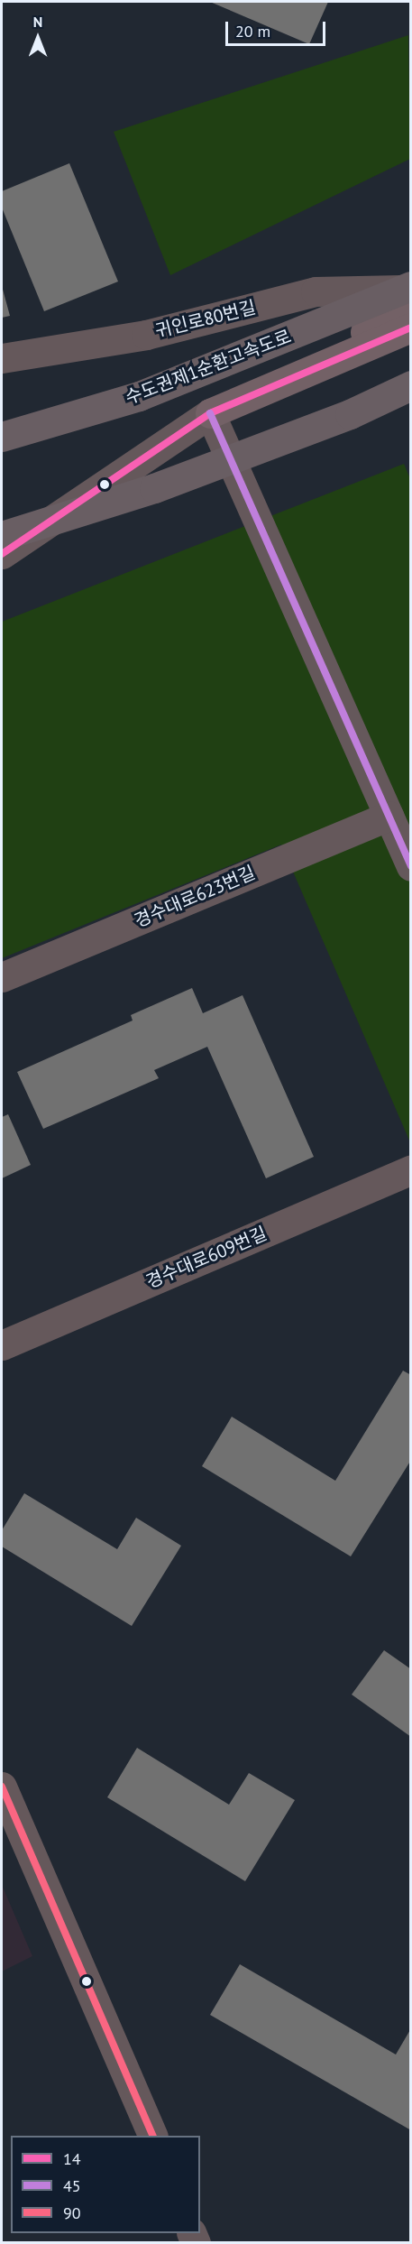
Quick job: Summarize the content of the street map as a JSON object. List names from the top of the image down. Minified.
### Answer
{"streets":{"highway":["수도권제1순환고속도로"],"street":["귀인로80번길","경수대로623번길","경수대로609번길"]},"crossings":[["귀인로80번길","수도권제1순환고속도로"]],"lines":["transit line 14","transit line 45","transit line 90"],"legend":["14","45","90"],"scale_bar":"20 m","north":"top"}
